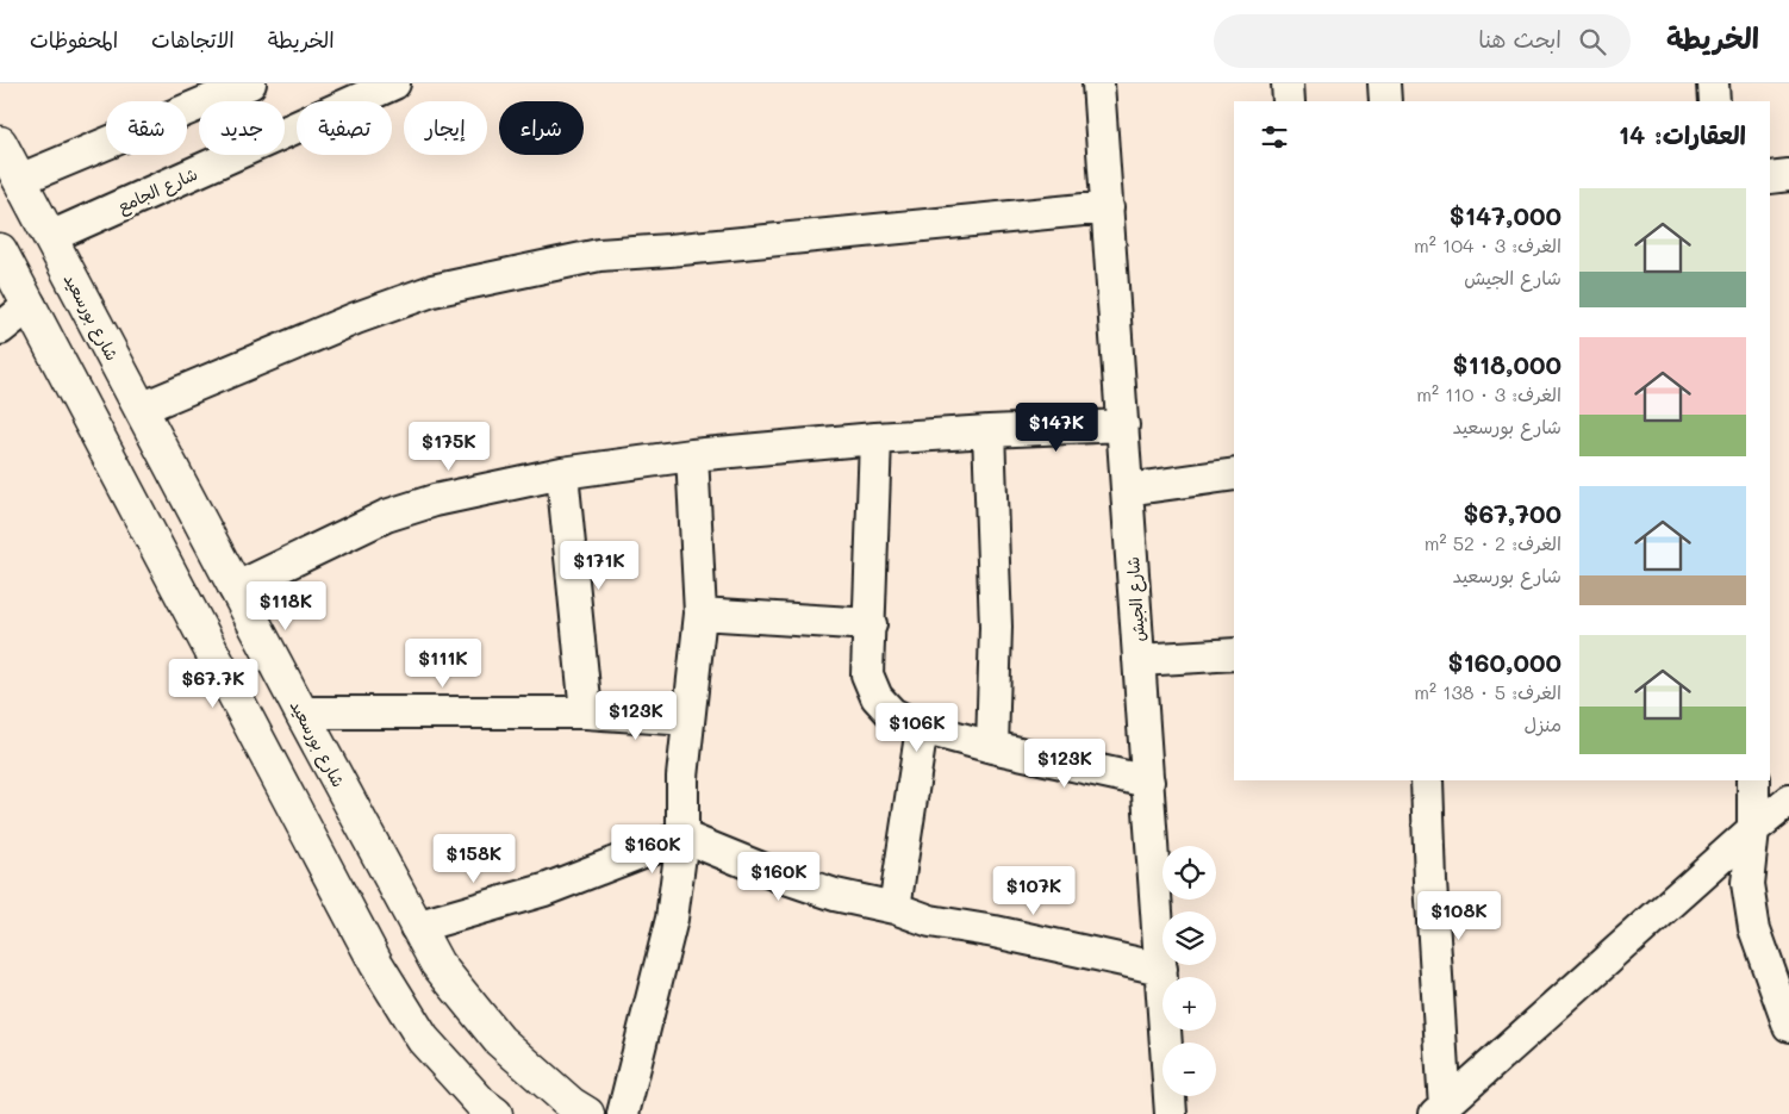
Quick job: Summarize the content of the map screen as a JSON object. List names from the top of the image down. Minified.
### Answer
{"streets":{"street":["شارع الجامع","شارع بورسعيد","شارع الجيش"]},"crossings":[["شارع الجامع","شارع بورسعيد"]],"page":{"header":"الخريطة","search":"ابحث هنا","nav":["الخريطة","الاتجاهات","المحفوظات"],"chip":["شراء","إيجار","تصفية","جديد","شقة"],"heading":"العقارات: 14","list":[{"name":"$147,000","note":"الغرف: 3 · 104 m² · شارع الجيش"},{"name":"$118,000","note":"الغرف: 3 · 110 m² · شارع بورسعيد"},{"name":"$67,700","note":"الغرف: 2 · 52 m² · شارع بورسعيد"},{"name":"$160,000","note":"الغرف: 5 · 138 m² · منزل"}],"price":["$147K","$175K","$171K","$118K","$111K","$67.7K","$123K","$106K","$123K","$160K","$158K","$160K","$107K","$108K"],"map_buttons":["+","−"]}}
